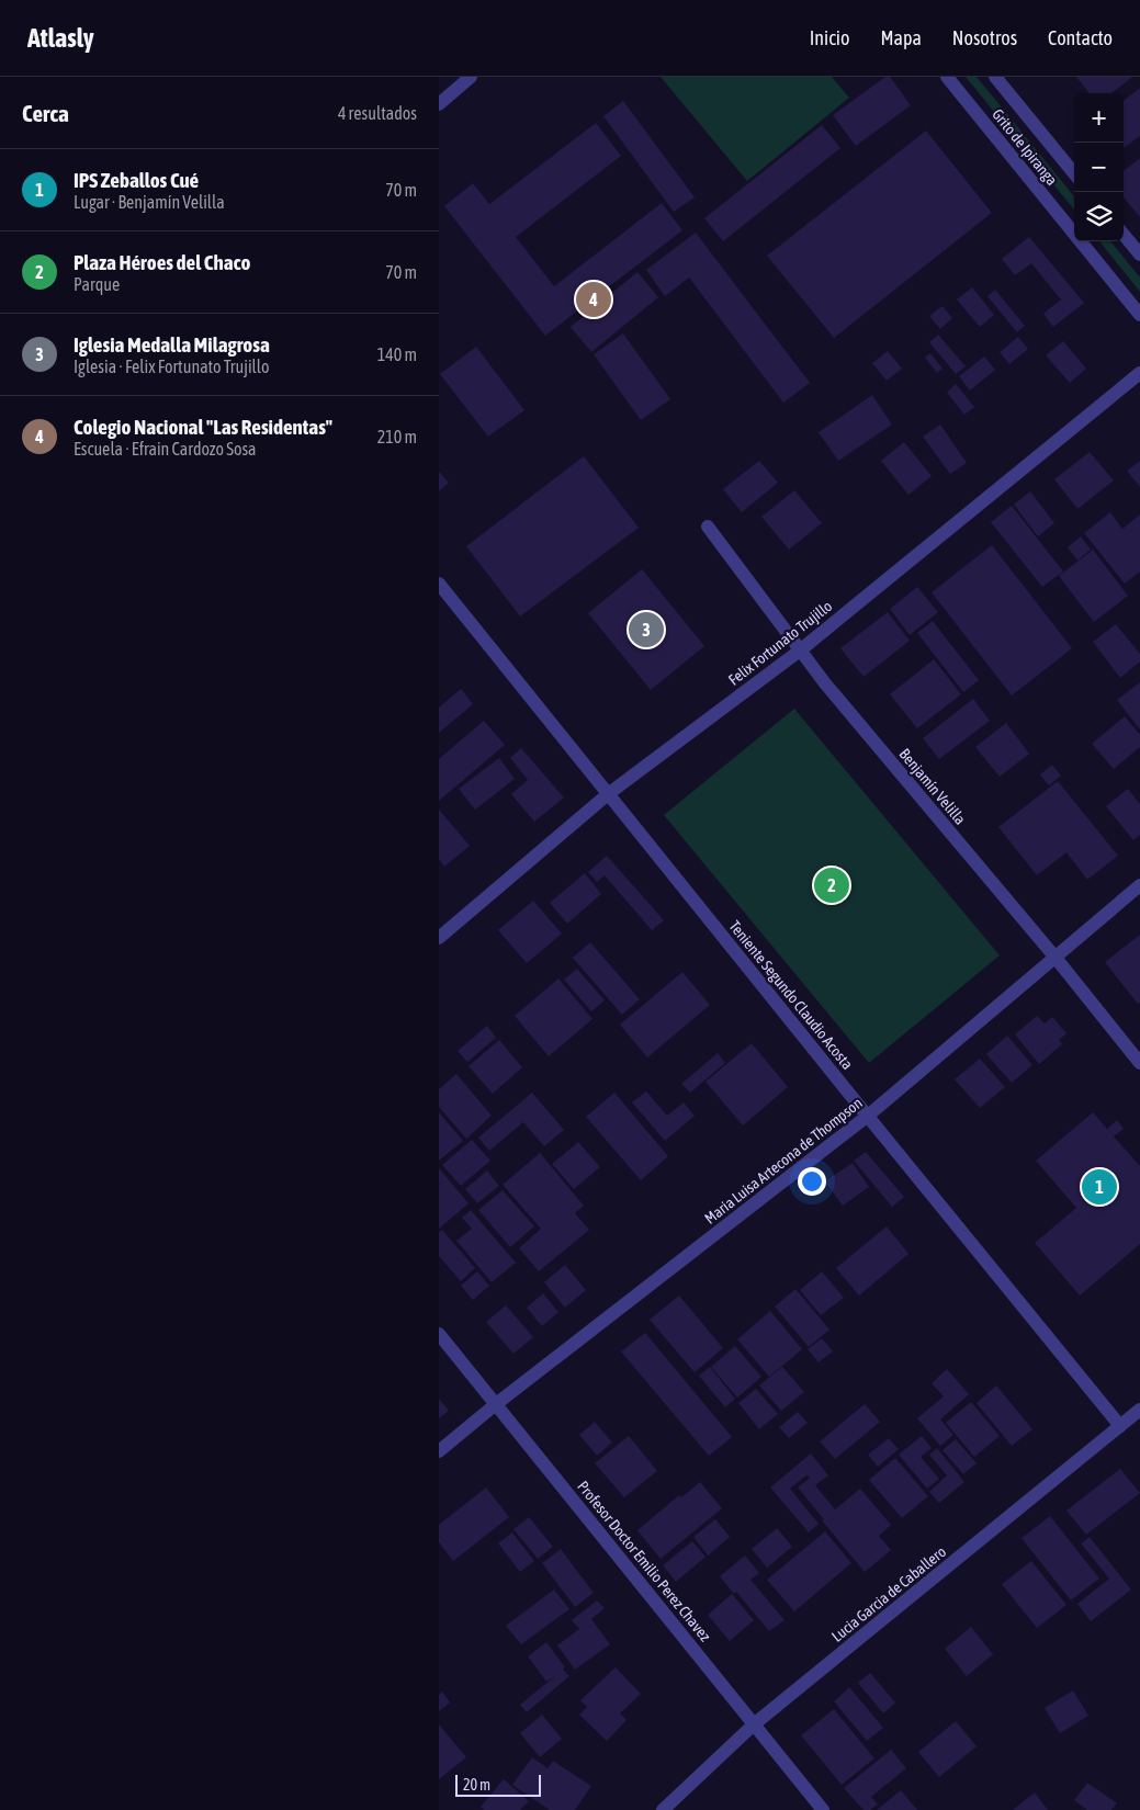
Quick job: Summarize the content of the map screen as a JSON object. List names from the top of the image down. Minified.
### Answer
{"streets":{"street":["Grito de Ipiranga","Felix Fortunato Trujillo","Benjamín Velilla","Teniente Segundo Claudio Acosta","Maria Luisa Artecona de Thompson","Profesor Doctor Emilio Perez Chavez","Lucia Garcia de Caballero"]},"crossings":[["Felix Fortunato Trujillo","Benjamín Velilla"],["Felix Fortunato Trujillo","Teniente Segundo Claudio Acosta"],["Benjamín Velilla","Maria Luisa Artecona de Thompson"],["Teniente Segundo Claudio Acosta","Maria Luisa Artecona de Thompson"],["Teniente Segundo Claudio Acosta","Lucia Garcia de Caballero"],["Maria Luisa Artecona de Thompson","Profesor Doctor Emilio Perez Chavez"],["Profesor Doctor Emilio Perez Chavez","Lucia Garcia de Caballero"]],"scale_bar":"20 m","page":{"header":"Atlasly","nav":["Inicio","Mapa","Nosotros","Contacto"],"heading":["Cerca","4 resultados"],"map_buttons":["+","−"],"list":[{"mark":"1","name":"IPS Zeballos Cué","note":"Lugar · Benjamín Velilla","value":"70 m"},{"mark":"2","name":"Plaza Héroes del Chaco","note":"Parque","value":"70 m"},{"mark":"3","name":"Iglesia Medalla Milagrosa","note":"Iglesia · Felix Fortunato Trujillo","value":"140 m"},{"mark":"4","name":"Colegio Nacional \"Las Residentas\"","note":"Escuela · Efrain Cardozo Sosa","value":"210 m"}],"pins":["4","3","2","1"],"scale":"20 m"}}
